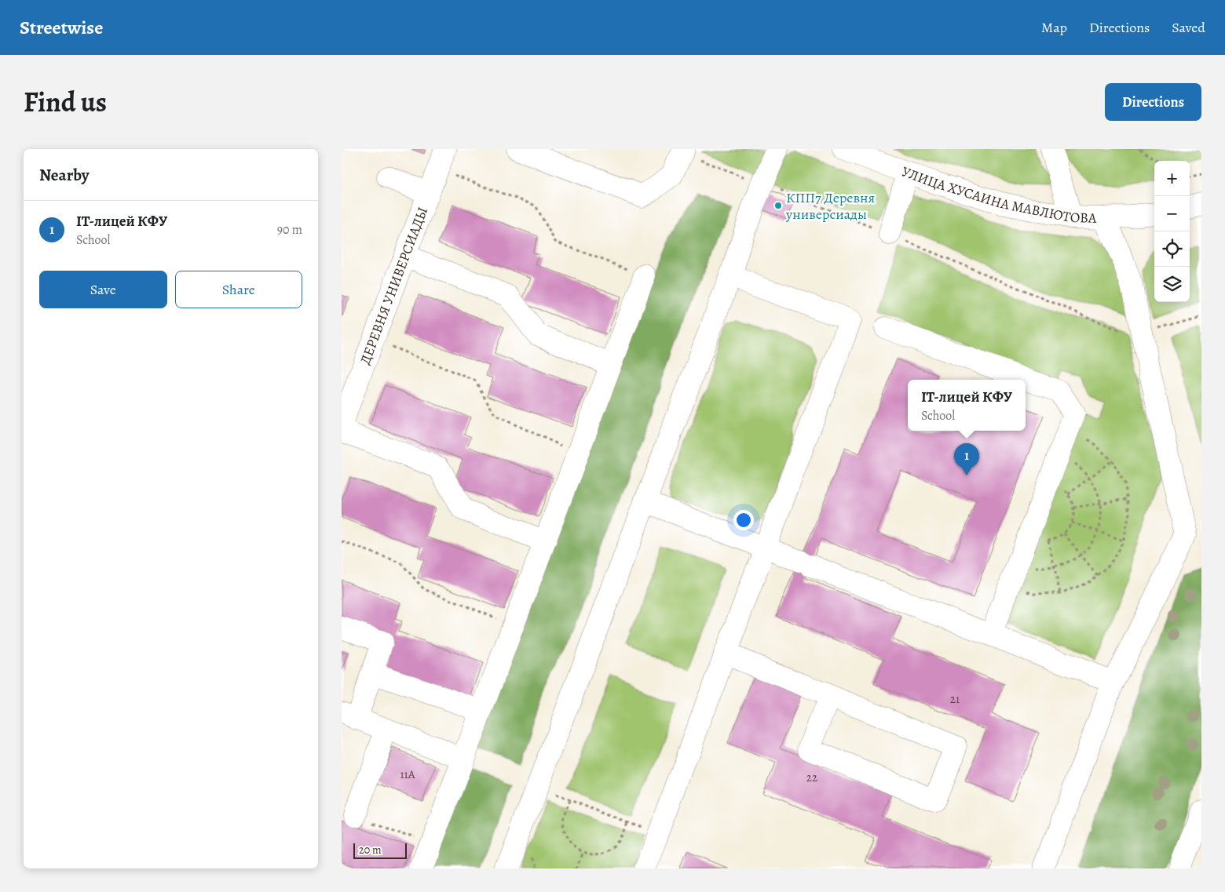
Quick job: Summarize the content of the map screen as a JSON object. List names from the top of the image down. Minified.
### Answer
{"streets":{"street":["УЛИЦА ХУСАИНА МАВЛЮТОВА","ДЕРЕВНЯ УНИВЕРСИАДЫ"]},"places":["КПП7 Деревня универсиады"],"house_numbers":["21","11А","22"],"scale_bar":"20 m","page":{"header":"Streetwise","nav":["Map","Directions","Saved"],"title":"Find us","buttons":["Directions",["Save","Share"]],"heading":"Nearby","map_buttons":["+","−"],"list":[{"mark":"1","name":"IT-лицей КФУ","note":"School","value":"90 m"}],"popup":["IT-лицей КФУ","School"],"pins":"1","scale":"20 m"}}
